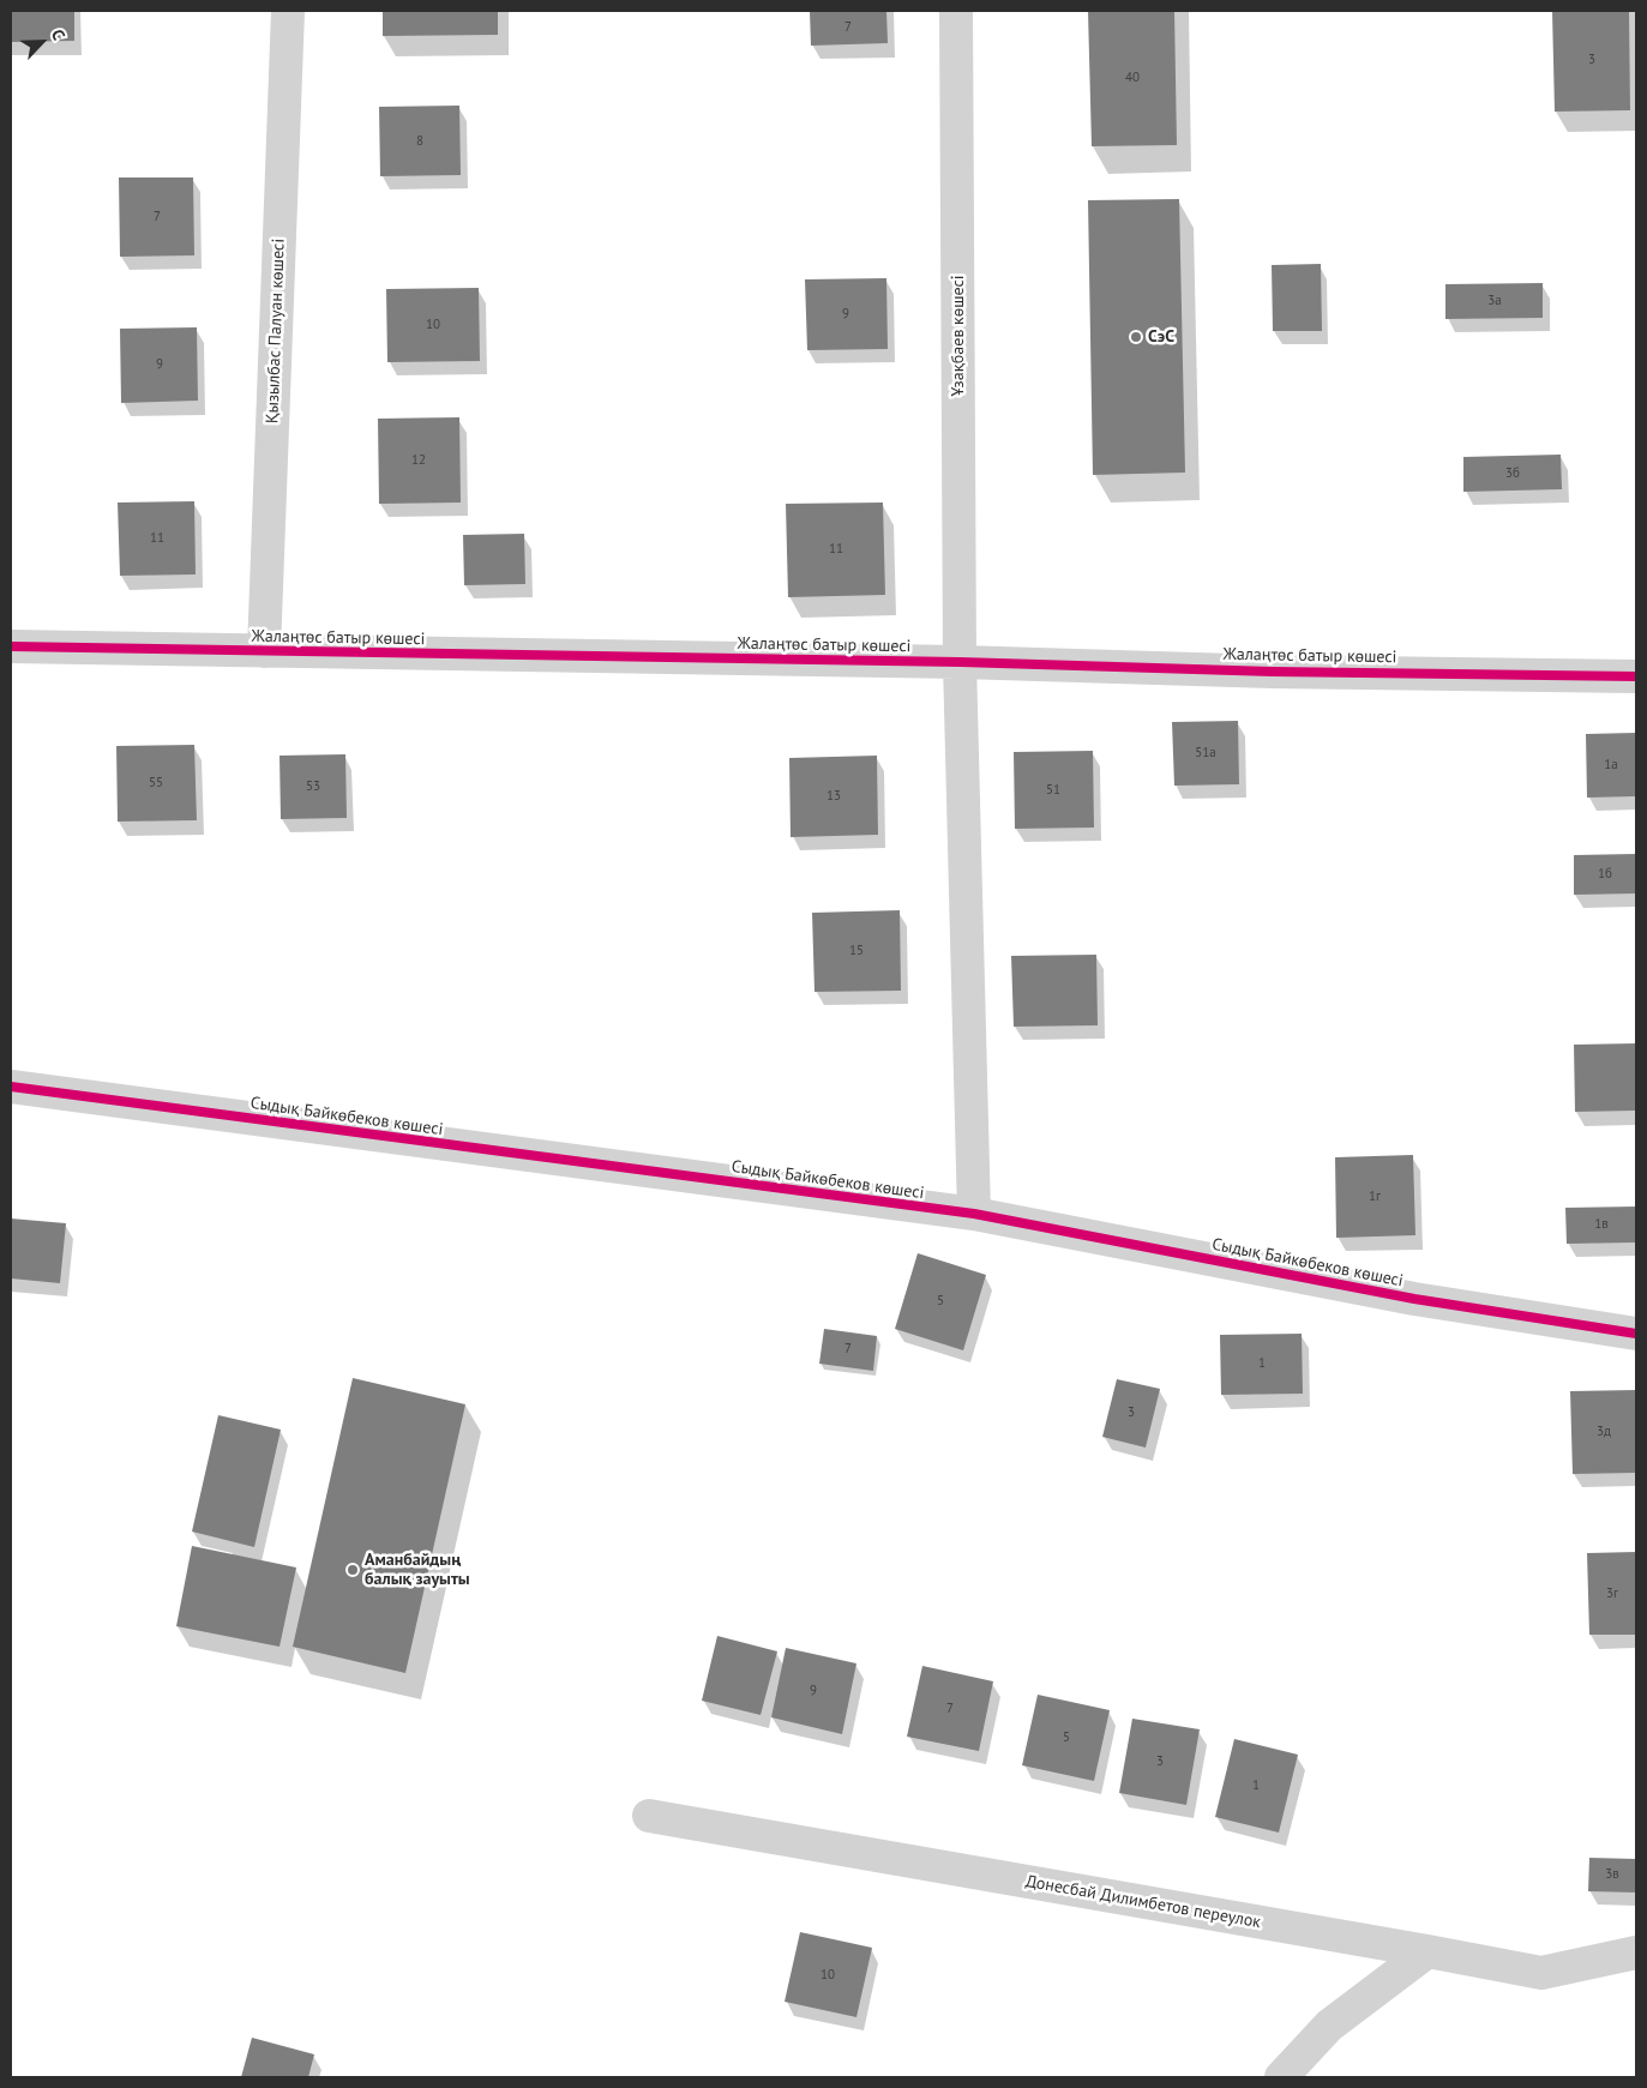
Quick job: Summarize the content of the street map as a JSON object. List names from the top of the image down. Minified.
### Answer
{"streets":{"street":["Қызылбас Палуан көшесі","Ұзақбаев көшесі","Жалаңтөс батыр көшесі","Сыдық Байкөбеков көшесі","Донесбай Дилимбетов переулок"]},"crossings":[["Қызылбас Палуан көшесі","Жалаңтөс батыр көшесі"],["Ұзақбаев көшесі","Жалаңтөс батыр көшесі"],["Ұзақбаев көшесі","Сыдық Байкөбеков көшесі"]],"places":["СэС","Аманбайдың балық зауыты"],"house_numbers":["7","3","40","8","7","3а","9","10","9","12","3б","11","11","51а","1а","55","53","51","13","1б","15","1г","1в","5","7","1","3","3д","3г","9","7","5","3","1","3в","10"],"north":"top right"}
